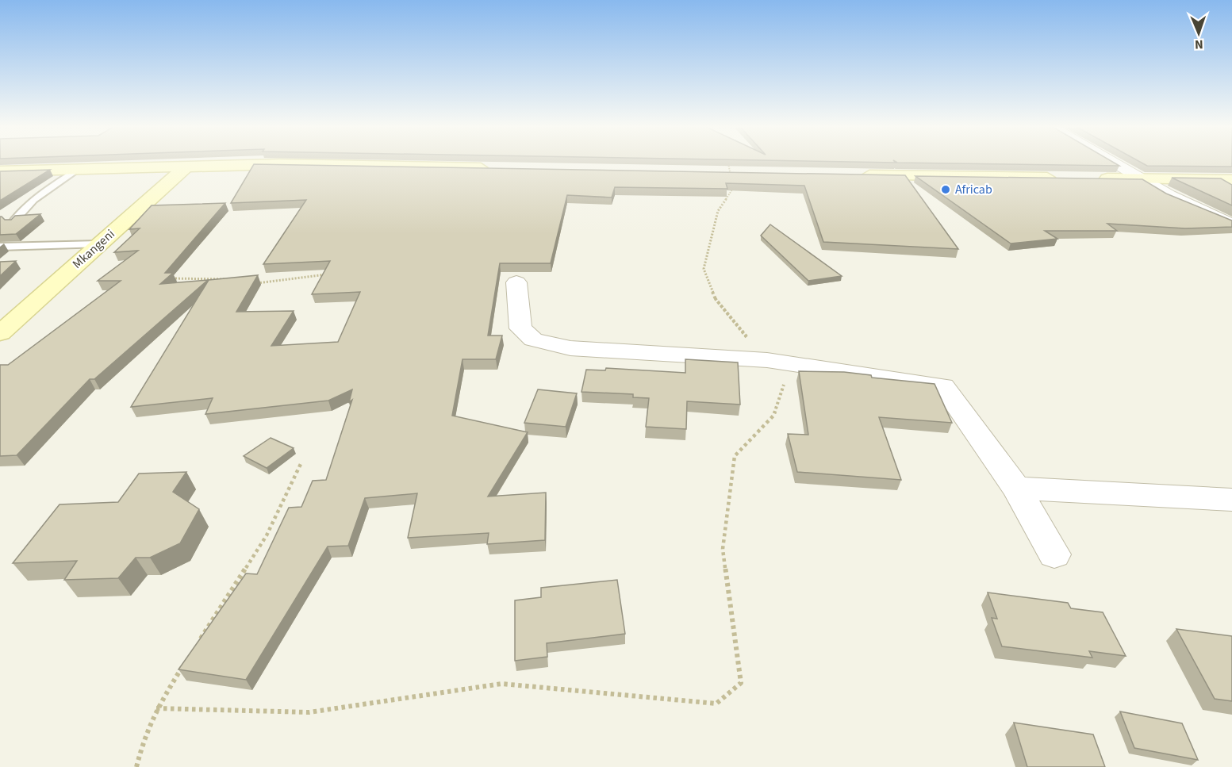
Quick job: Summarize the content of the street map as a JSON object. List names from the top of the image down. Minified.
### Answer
{"streets":{"main road":["Mkangeni"]},"places":["Africab"],"north":"bottom"}
